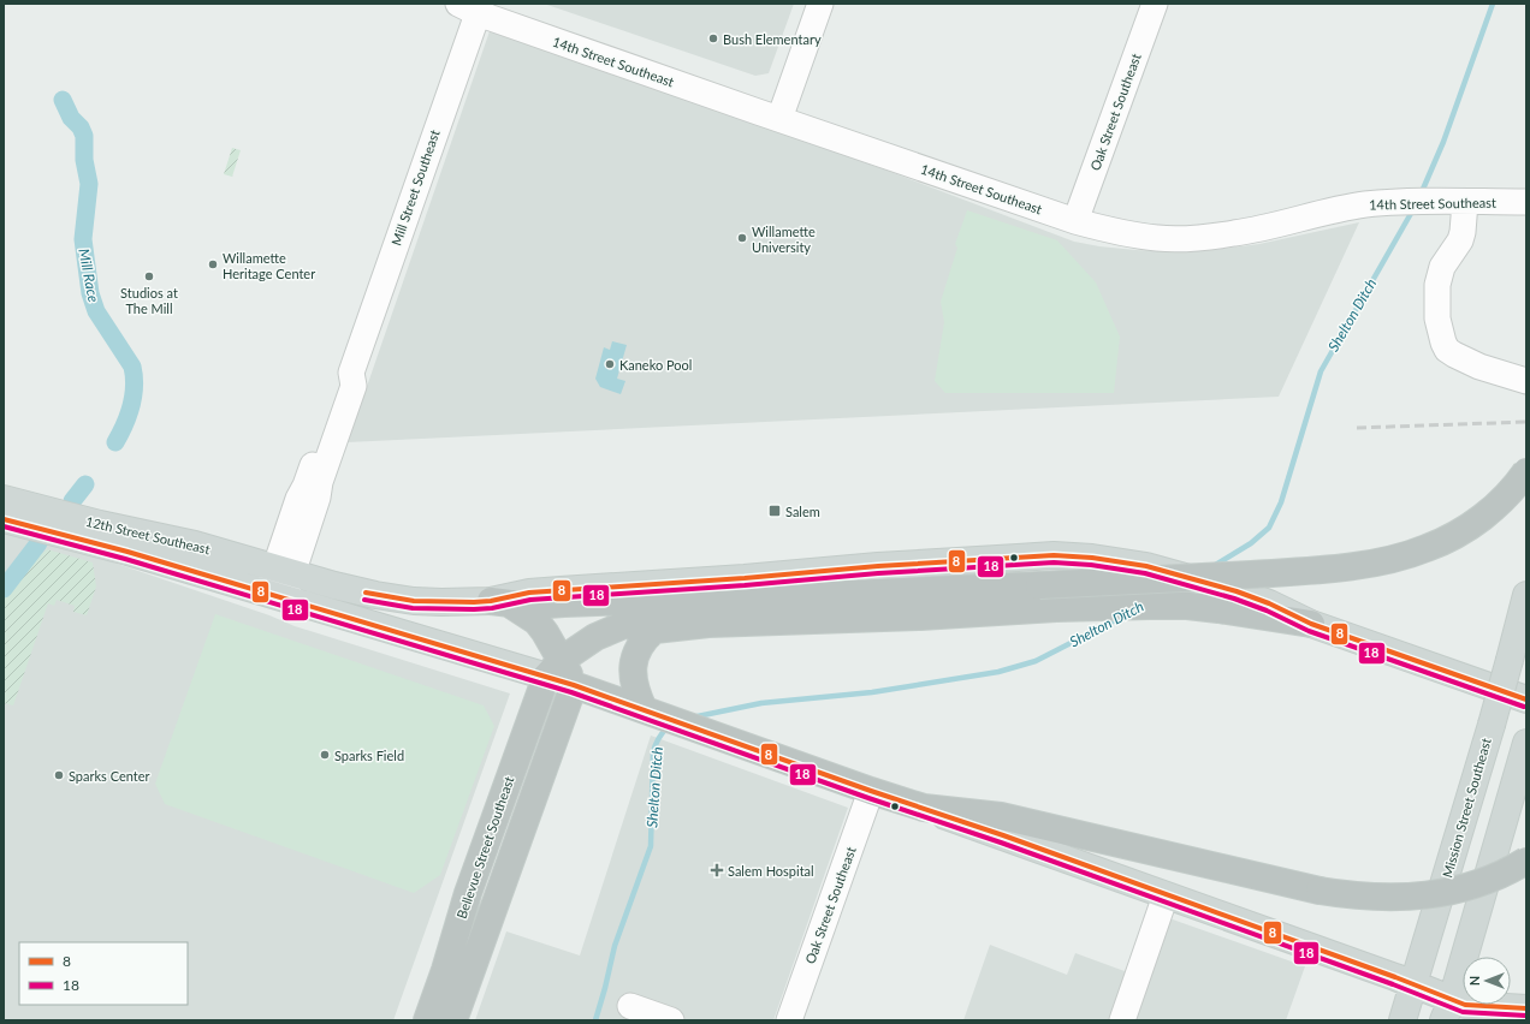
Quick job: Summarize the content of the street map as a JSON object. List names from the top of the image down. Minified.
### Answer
{"streets":{"highway":["Bellevue Street Southeast"],"main road":["12th Street Southeast","Mission Street Southeast"],"street":["14th Street Southeast","Oak Street Southeast","Mill Street Southeast"]},"crossings":[["14th Street Southeast","Oak Street Southeast"],["14th Street Southeast","Mill Street Southeast"],["Mill Street Southeast","12th Street Southeast"],["12th Street Southeast","Bellevue Street Southeast"]],"water":["Mill Race","Shelton Ditch"],"places":{"other":["Bush Elementary","Willamette University","Willamette Heritage Center","Studios at The Mill","Kaneko Pool","Sparks Field","Sparks Center"],"transit":["Salem"],"health":["Salem Hospital"]},"lines":["transit line 8","transit line 18"],"legend":["8","18"],"north":"left"}
